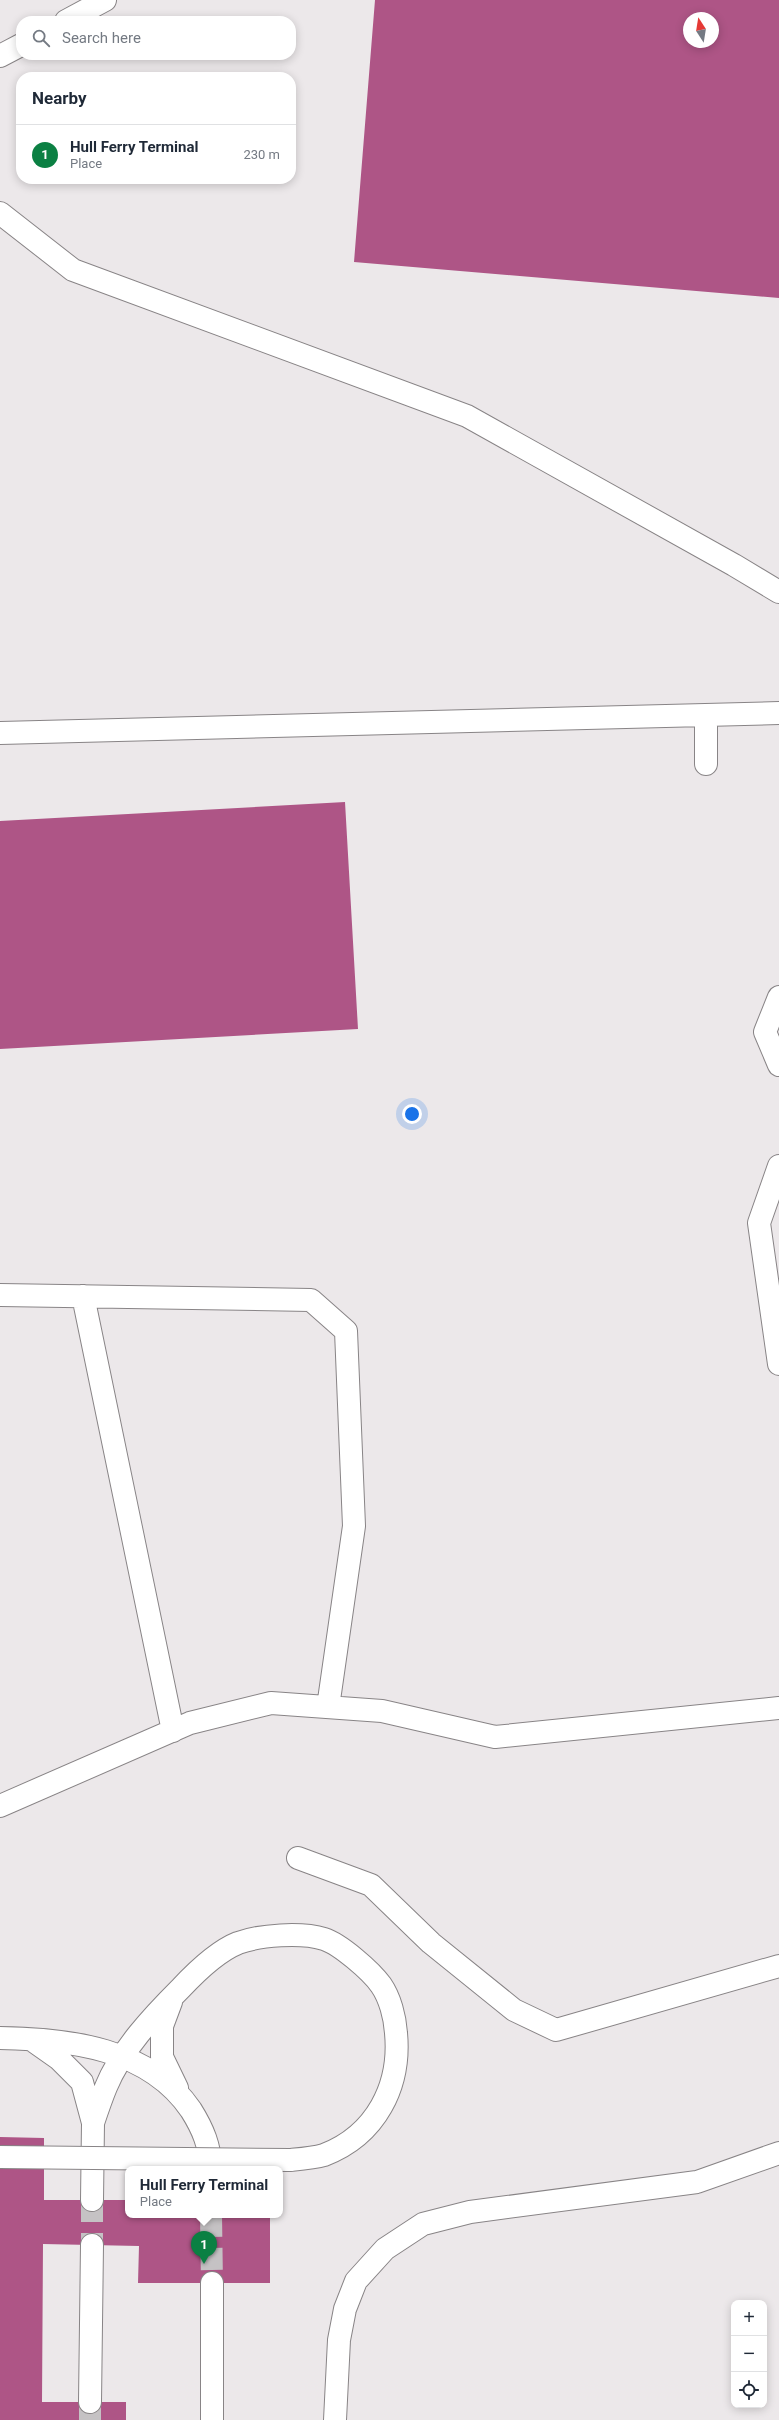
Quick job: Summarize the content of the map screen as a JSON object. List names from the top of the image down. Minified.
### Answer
{"north":"top","page":{"search":"Search here","heading":"Nearby","list":[{"mark":"1","name":"Hull Ferry Terminal","note":"Place","value":"230 m"}],"popup":["Hull Ferry Terminal","Place"],"pins":"1","map_buttons":["+","−"]}}
